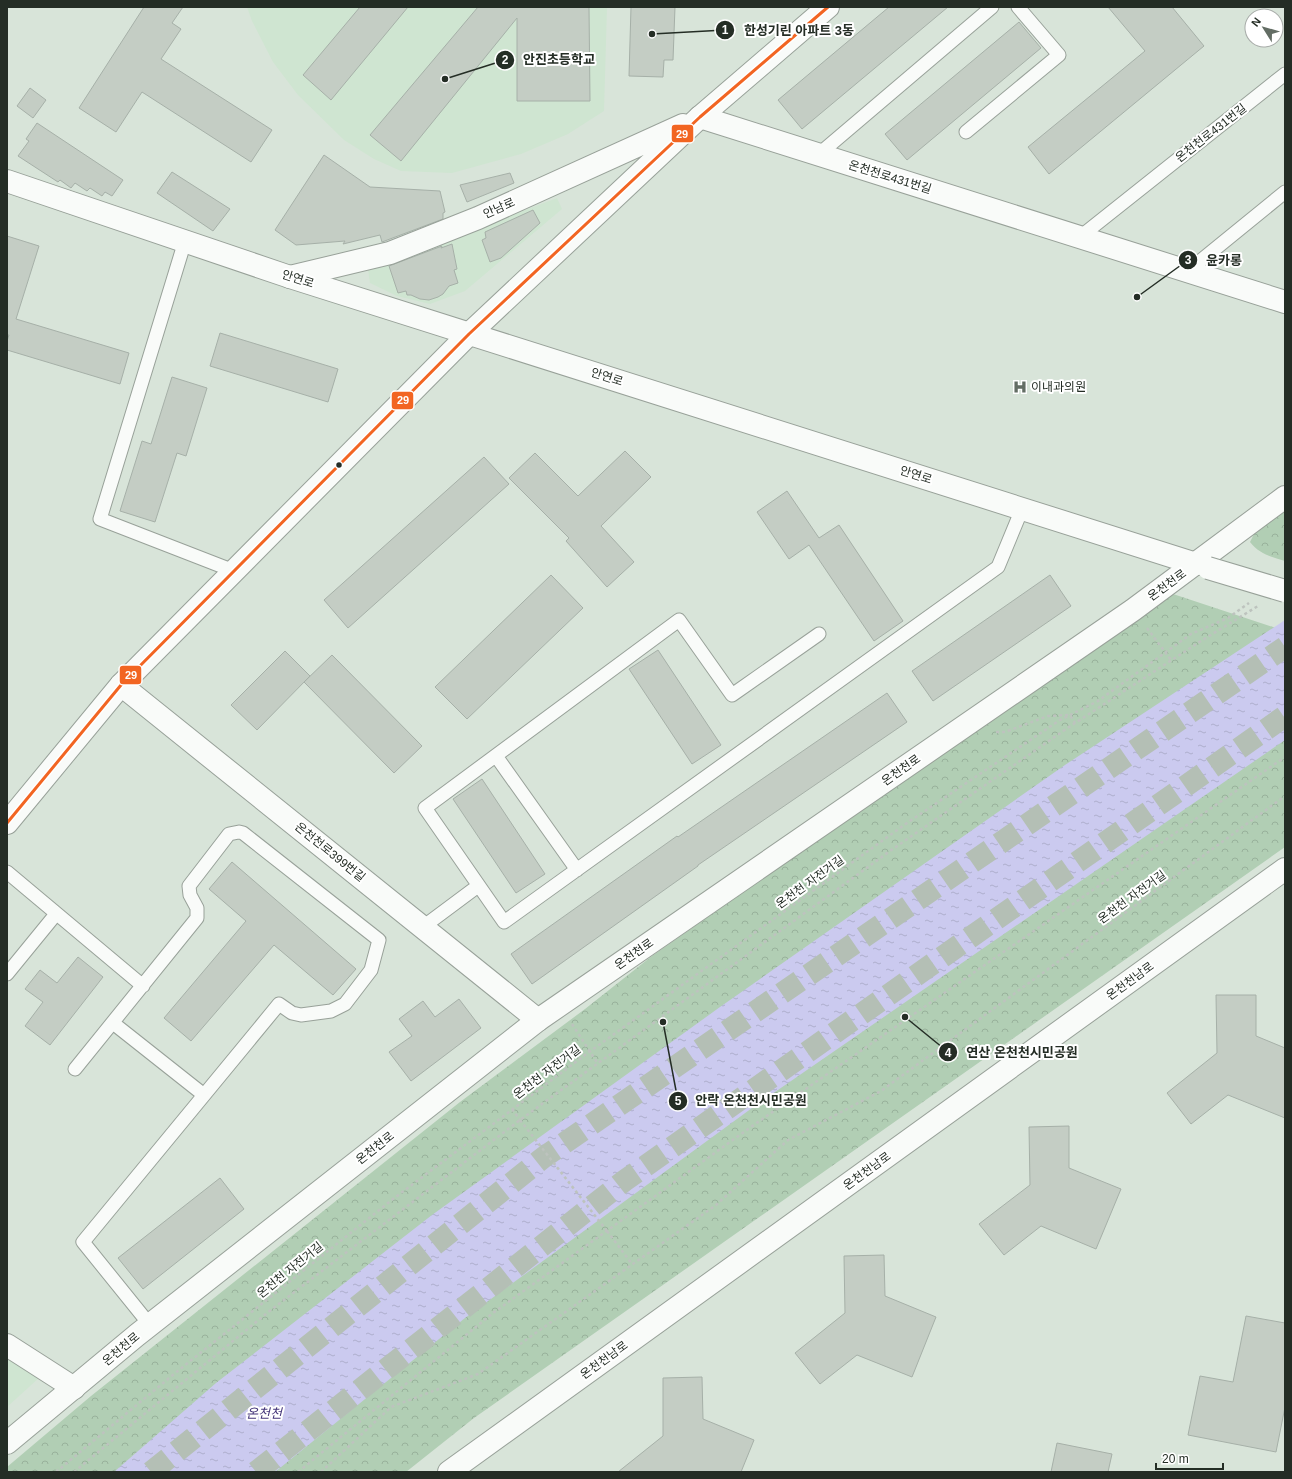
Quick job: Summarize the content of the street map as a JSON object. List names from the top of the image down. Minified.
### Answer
{"streets":{"street":["온천천로431번길","안남로","안연로","온천천로","온천천로399번길","온천천남로"],"path":["온천천 자전거길"]},"crossings":[["온천천로431번길","안남로"],["안남로","안연로"],["안남로","온천천로399번길"],["안연로","온천천로"],["온천천로","온천천로399번길"],["온천천로","온천천 자전거길"]],"water":["온천천"],"places":{"other":["한성기린 아파트 3동","안진초등학교","윤카롱","연산 온천천시민공원","안락 온천천시민공원"],"hospital":["이내과의원"]},"lines":["transit line 29"],"scale_bar":"20 m","north":"top left"}
